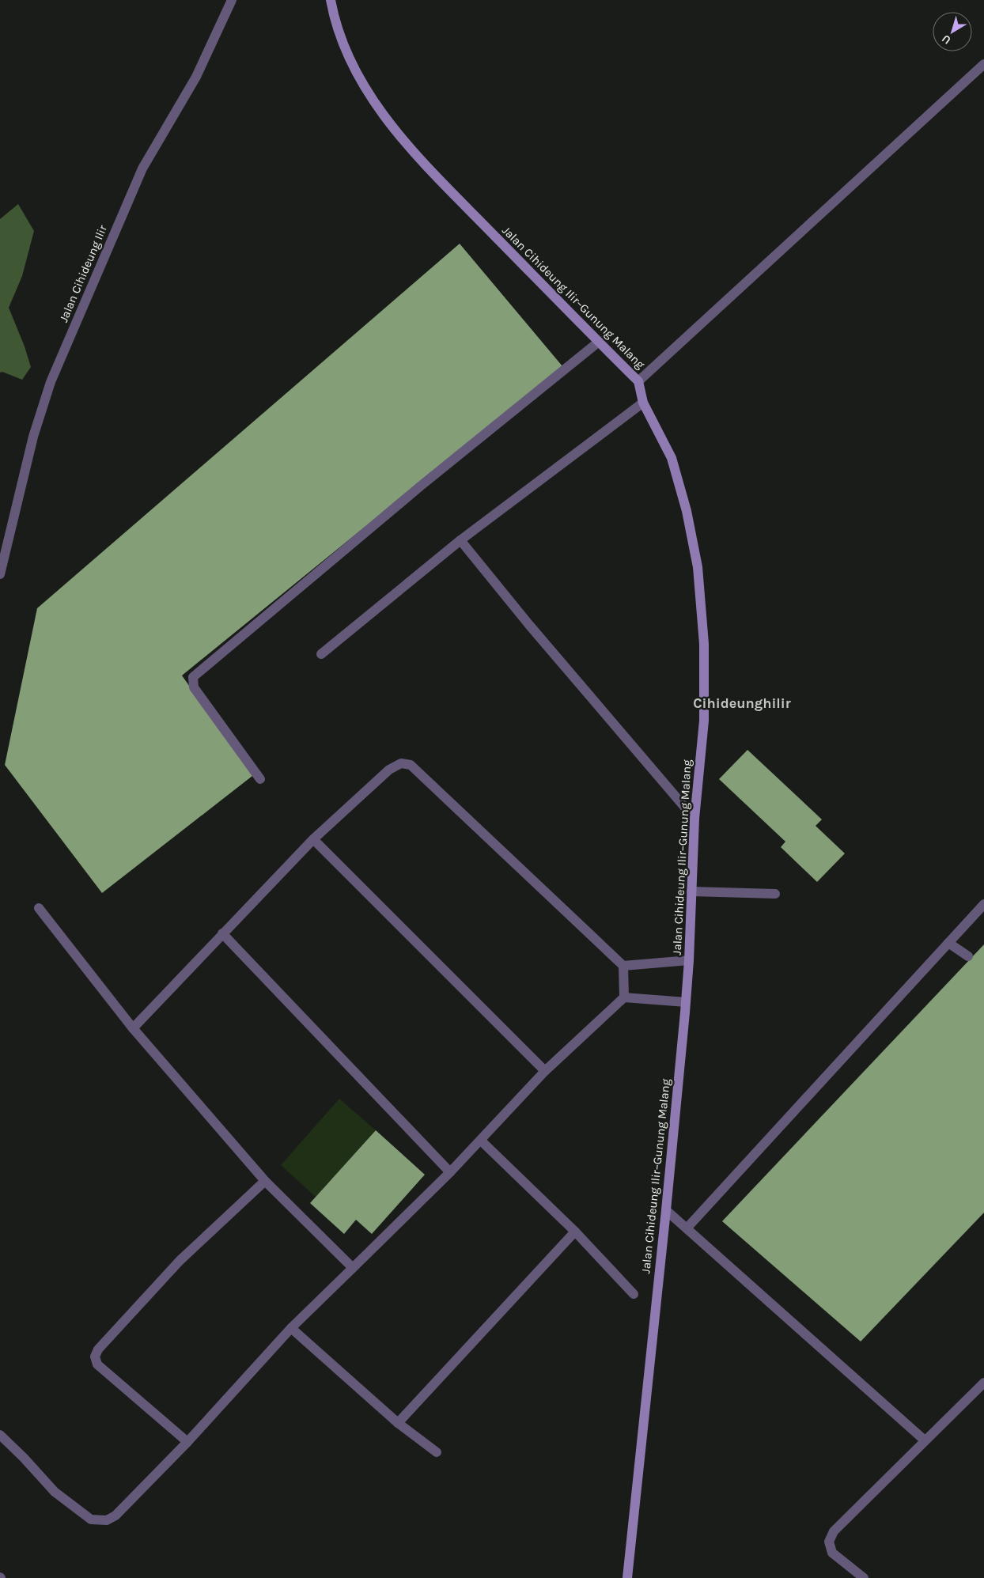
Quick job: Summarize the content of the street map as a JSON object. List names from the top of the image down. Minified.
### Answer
{"streets":{"main road":["Jalan Cihideung Ilir–Gunung Malang"],"street":["Jalan Cihideung Ilir"]},"districts":["Cihideunghilir"],"north":"bottom left"}
